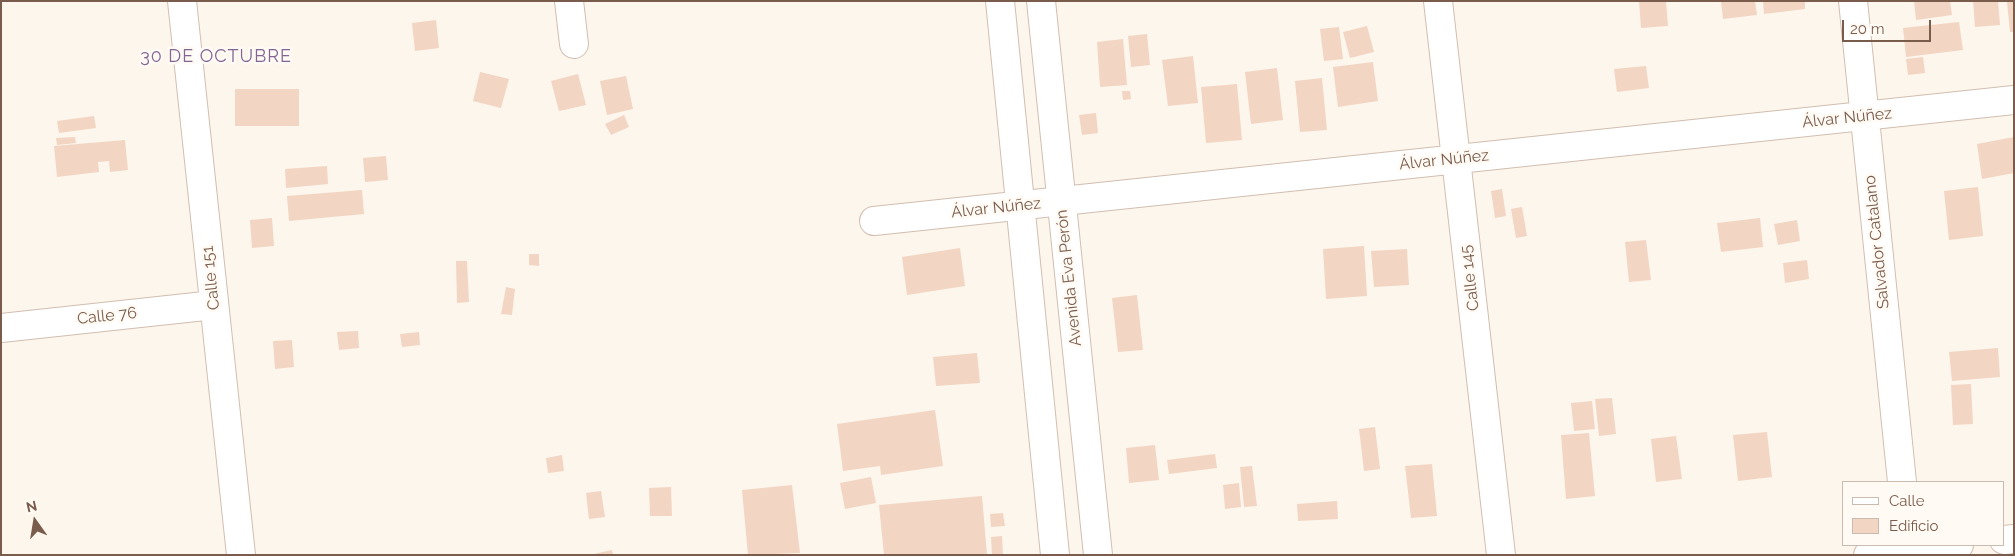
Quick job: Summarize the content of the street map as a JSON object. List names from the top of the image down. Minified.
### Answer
{"streets":{"street":["Álvar Núñez","Salvador Catalano","Calle 151","Avenida Eva Perón","Calle 145","Calle 76"]},"crossings":[["Álvar Núñez","Salvador Catalano"],["Álvar Núñez","Avenida Eva Perón"],["Álvar Núñez","Calle 145"],["Calle 151","Calle 76"]],"districts":["30 DE OCTUBRE"],"legend":["Calle","Edificio"],"scale_bar":"20 m","north":"top"}
